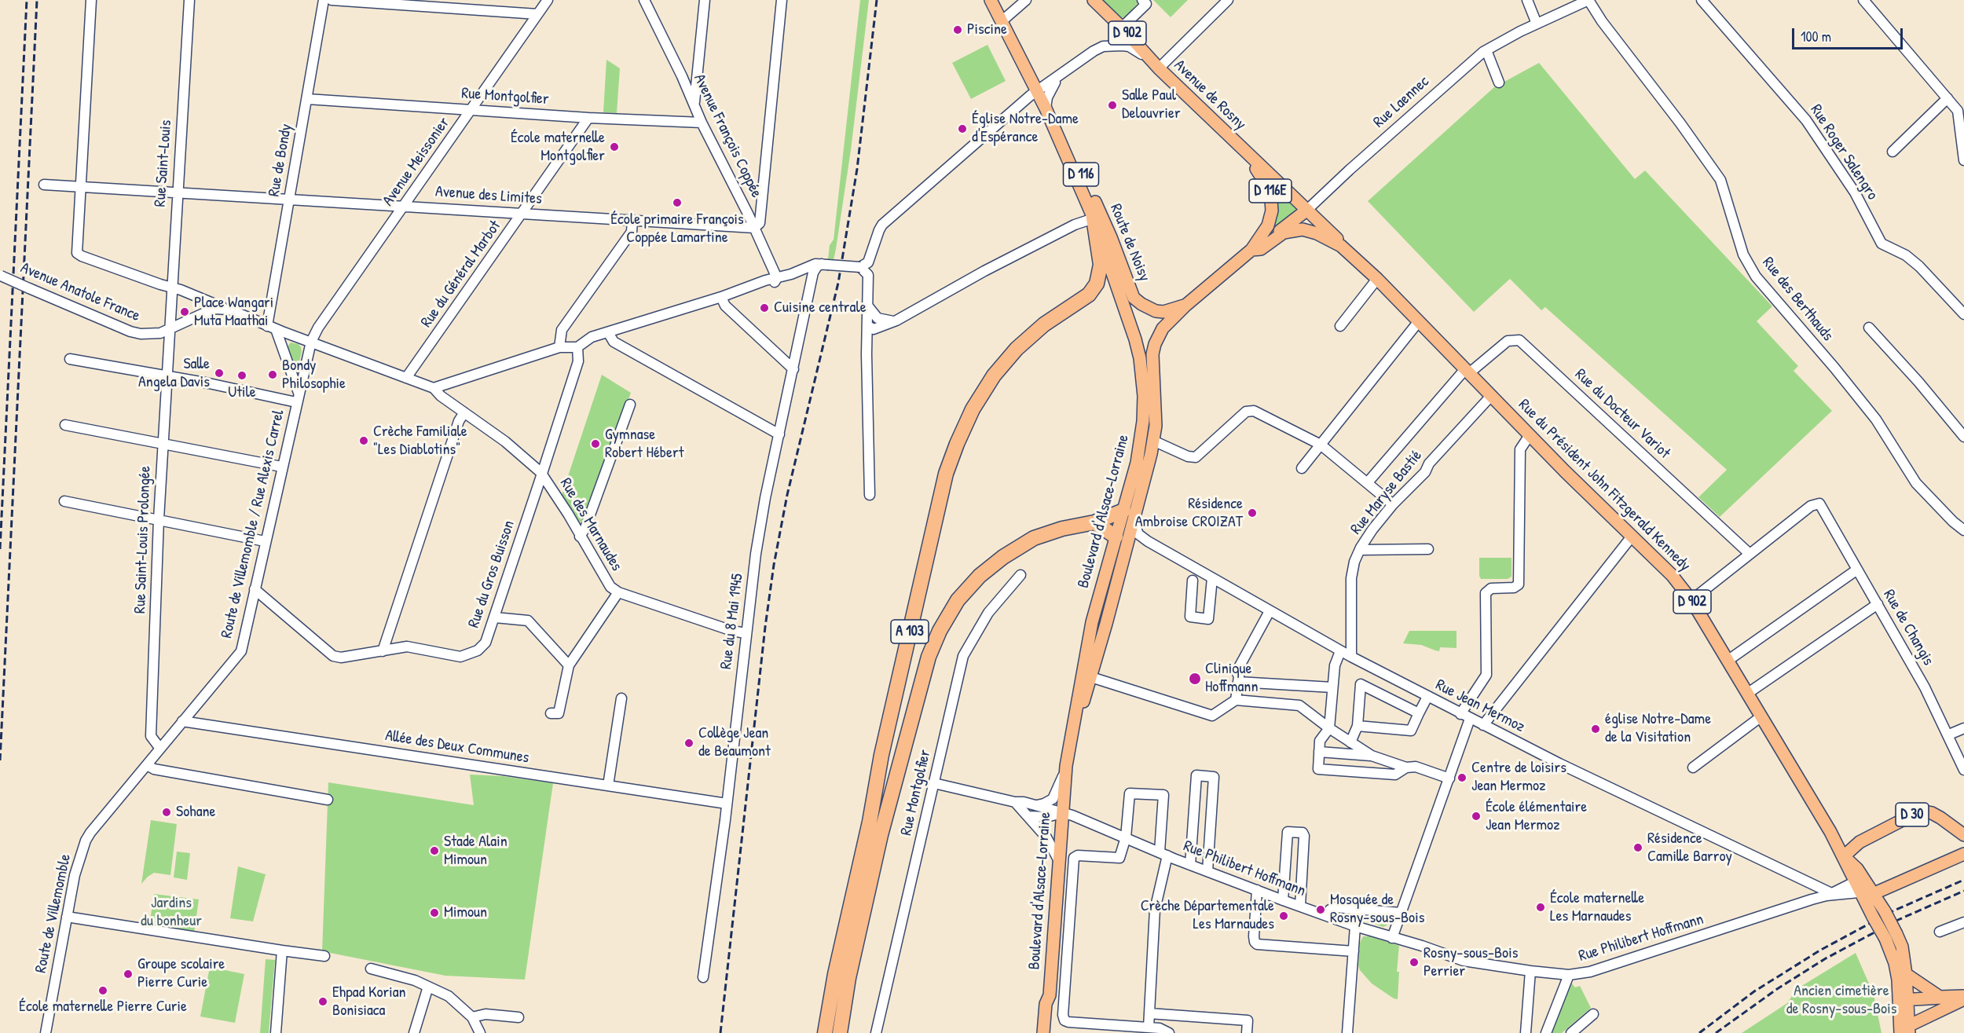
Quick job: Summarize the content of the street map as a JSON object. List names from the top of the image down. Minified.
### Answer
{"streets":{"highway":["A 103"],"main road":["D 902","Avenue de Rosny","Rue Laennec","D 116","D 116E","Route de Noisy","Rue du Président John Fitzgerald Kennedy","Boulevard d'Alsace-Lorraine","D 30"],"street":["Rue Montgolfier","Avenue François Coppée","Rue Roger Salengro","Rue de Bondy","Avenue Meissonier","Rue Saint-Louis","Avenue des Limites","Rue du Général Marbot","Avenue Anatole France","Rue des Berthauds","Rue du Docteur Variot","Rue Maryse Bastié","Route de Villemomble / Rue Alexis Carrel","Rue des Marnaudes","Rue Saint-Louis Prolongée","Rue du Gros Buisson","Rue du 8 Mai 1945","Rue de Changis","Rue Jean Mermoz","Allée des Deux Communes","Rue Philibert Hoffmann","Route de Villemomble"]},"crossings":[["D 902","Avenue de Rosny"],["D 902","Rue Laennec"],["D 902","Rue du Président John Fitzgerald Kennedy"],["D 902","D 30"],["D 902","Rue Philibert Hoffmann"],["Avenue de Rosny","Rue Laennec"],["Rue Montgolfier","Avenue François Coppée"],["Rue Montgolfier","Rue de Bondy"],["Rue Montgolfier","Avenue Meissonier"],["Rue Montgolfier","Rue du Général Marbot"],["Rue Montgolfier","Rue Philibert Hoffmann"],["Rue Laennec","Route de Noisy"],["Rue Laennec","Rue des Berthauds"],["Rue Laennec","Boulevard d'Alsace-Lorraine"],["Avenue François Coppée","Avenue des Limites"],["Rue de Bondy","Avenue des Limites"],["Rue de Bondy","Avenue Anatole France"],["Avenue Meissonier","Avenue des Limites"],["Avenue Meissonier","Avenue Anatole France"],["Avenue Meissonier","Route de Villemomble / Rue Alexis Carrel"],["Rue Saint-Louis","Avenue des Limites"],["Rue Saint-Louis","Avenue Anatole France"],["Rue Saint-Louis","Rue Saint-Louis Prolongée"],["Avenue des Limites","Rue du Général Marbot"],["Avenue des Limites","Avenue Anatole France"],["Route de Noisy","Boulevard d'Alsace-Lorraine"],["Route de Noisy","A 103"],["Rue du Général Marbot","Avenue Anatole France"],["Avenue Anatole France","Route de Villemomble / Rue Alexis Carrel"],["Avenue Anatole France","Rue des Marnaudes"],["Avenue Anatole France","Rue Saint-Louis Prolongée"],["Rue du Docteur Variot","Rue du Président John Fitzgerald Kennedy"],["Rue du Docteur Variot","Rue de Changis"],["Rue du Président John Fitzgerald Kennedy","Rue Maryse Bastié"],["Rue du Président John Fitzgerald Kennedy","D 30"],["Rue Maryse Bastié","Rue Jean Mermoz"],["Boulevard d'Alsace-Lorraine","A 103"],["Boulevard d'Alsace-Lorraine","Rue Jean Mermoz"],["Boulevard d'Alsace-Lorraine","Rue Philibert Hoffmann"],["Route de Villemomble / Rue Alexis Carrel","Rue du Gros Buisson"],["Route de Villemomble / Rue Alexis Carrel","Allée des Deux Communes"],["Route de Villemomble / Rue Alexis Carrel","Route de Villemomble"],["Rue des Marnaudes","Rue du Gros Buisson"],["Rue des Marnaudes","Rue du 8 Mai 1945"],["Rue Saint-Louis Prolongée","Route de Villemomble"],["Rue du 8 Mai 1945","Allée des Deux Communes"],["Rue Jean Mermoz","Rue Philibert Hoffmann"],["Allée des Deux Communes","Route de Villemomble"]],"parks":["Jardins du bonheur","Ancien cimetière de Rosny-sous-Bois"],"places":["Piscine","Salle Paul Delouvrier","Église Notre-Dame d'Espérance","École maternelle Montgolfier","École primaire François Coppée Lamartine","Cuisine centrale","Place Wangari Muta Maathai","Salle Angela Davis","Bondy Philosophie","Utile","Crèche Familiale \"Les Diablotins\"","Gymnase Robert Hébert","Résidence Ambroise CROIZAT","Clinique Hoffmann","église Notre-Dame de la Visitation","Collège Jean de Beaumont","Centre de loisirs Jean Mermoz","Sohane","École élémentaire Jean Mermoz","Résidence Camille Barroy","Stade Alain Mimoun","École maternelle Les Marnaudes","Mosquée de Rosny-sous-Bois","Mimoun","Crèche Départementale Les Marnaudes","Rosny-sous-Bois Perrier","Groupe scolaire Pierre Curie","École maternelle Pierre Curie","Ehpad Korian Bonisiaca"],"scale_bar":"100 m"}
